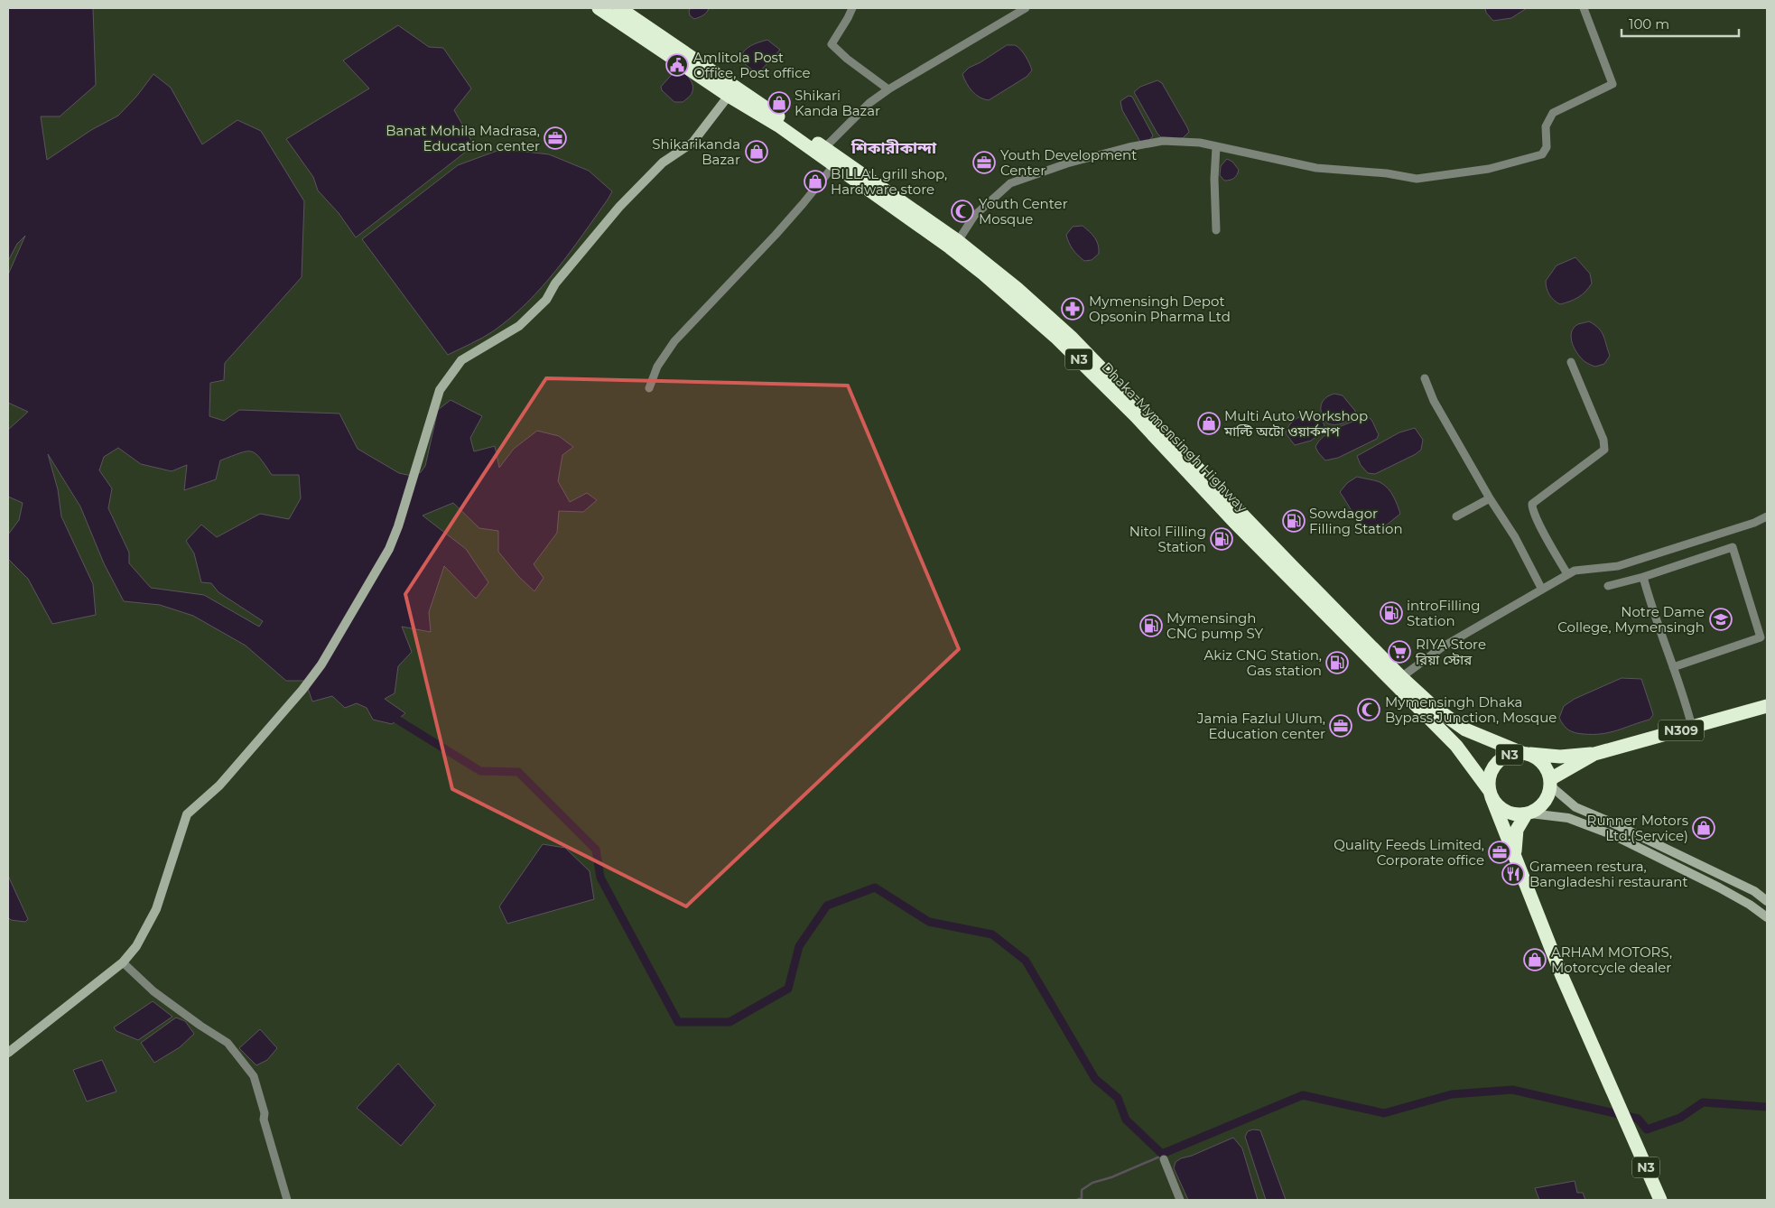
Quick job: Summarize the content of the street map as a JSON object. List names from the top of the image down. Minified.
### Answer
{"streets":{"highway":["N3","Dhaka-Mymensingh Highway","N309"]},"crossings":[["N3","Dhaka-Mymensingh Highway"],["N3","N309"],["Dhaka-Mymensingh Highway","N309"]],"districts":["শিকারীকান্দা"],"places":{"public building":["Amlitola Post Office, Post office"],"shop":["Shikari Kanda Bazar","Shikarikanda Bazar","BILLAL grill shop, Hardware store","Multi Auto Workshop মাল্টি অটো ওয়ার্কশপ","Runner Motors Ltd.(Service)","ARHAM MOTORS, Motorcycle dealer"],"office":["Banat Mohila Madrasa, Education center","Youth Development Center","Jamia Fazlul Ulum, Education center","Quality Feeds Limited, Corporate office"],"mosque":["Youth Center Mosque","Mymensingh Dhaka Bypass Junction, Mosque"],"pharmacy":["Mymensingh Depot Opsonin Pharma Ltd"],"fuel station":["Sowdagor Filling Station","Nitol Filling Station","introFilling Station","Mymensingh CNG pump SY","Akiz CNG Station, Gas station"],"school or university":["Notre Dame College, Mymensingh"],"supermarket":["RIYA Store রিয়া স্টোর"],"restaurant":["Grameen restura, Bangladeshi restaurant"]},"scale_bar":"100 m"}
